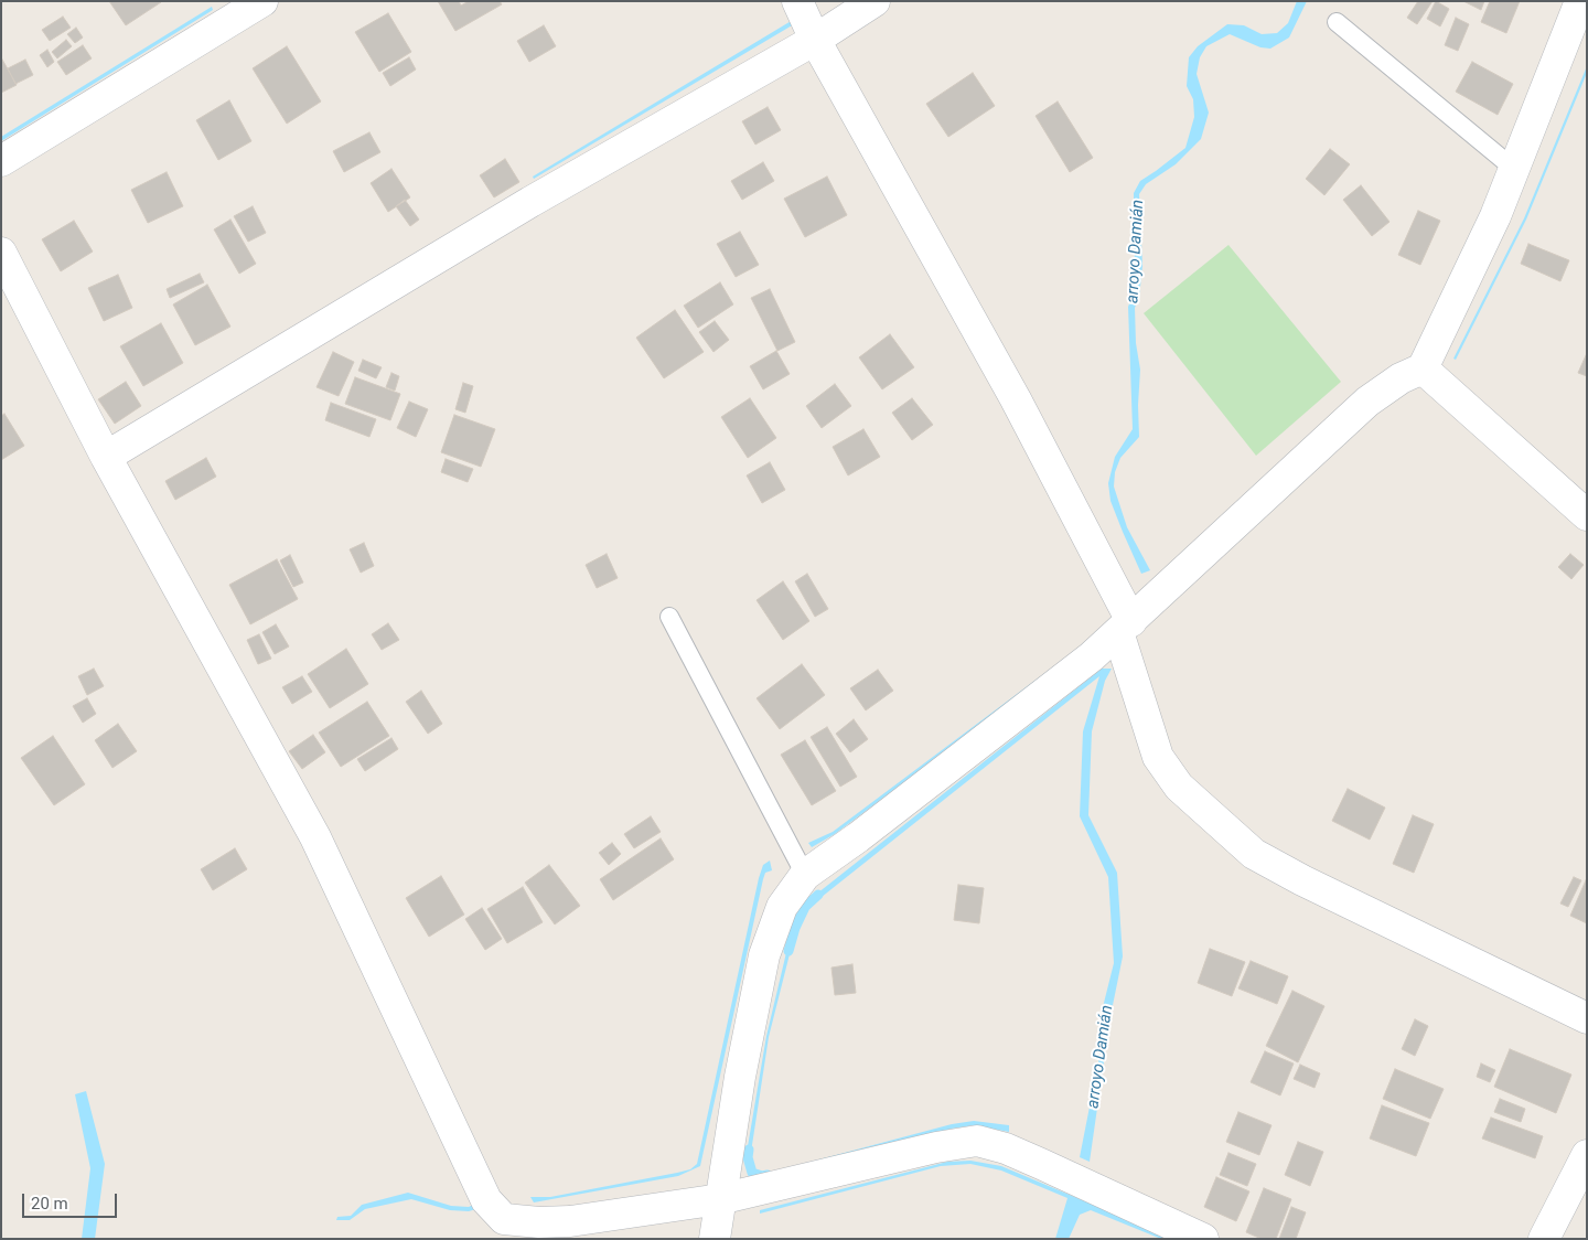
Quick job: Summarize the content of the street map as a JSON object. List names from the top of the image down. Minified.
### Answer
{"water":["arroyo Damián"],"scale_bar":"20 m"}
